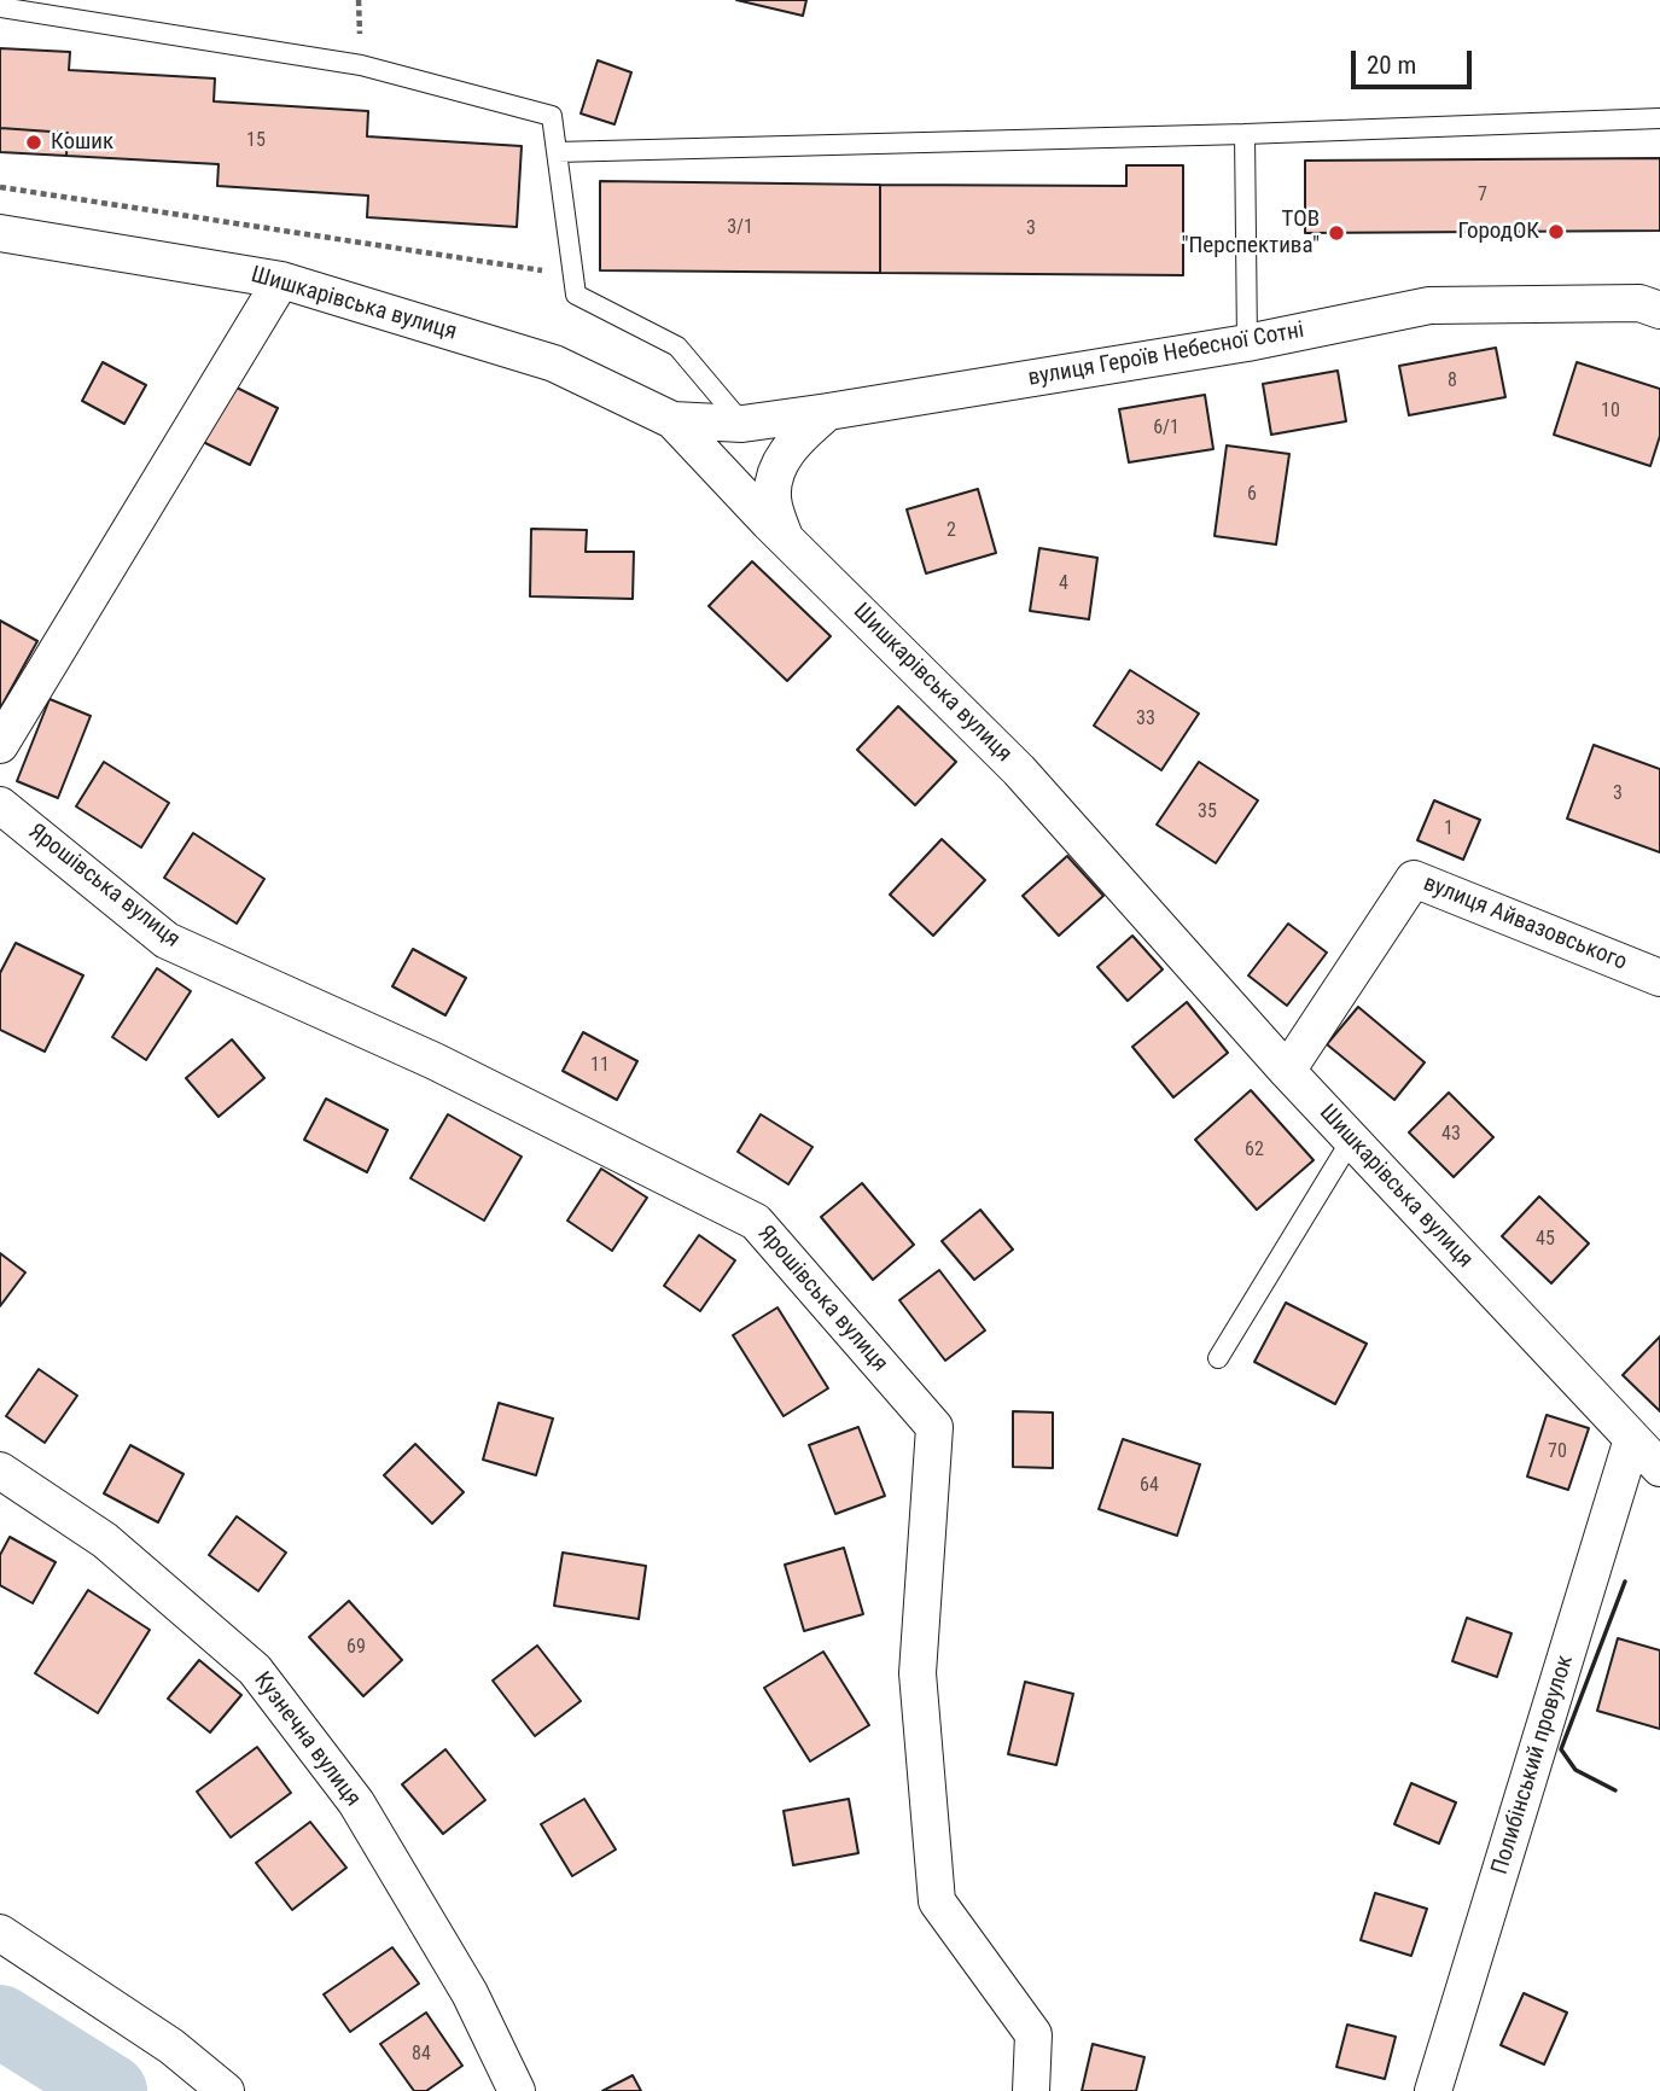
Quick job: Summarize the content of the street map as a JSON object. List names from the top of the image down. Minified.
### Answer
{"streets":{"street":["Шишкарівська вулиця","вулиця Героїв Небесної Сотні","Ярошівська вулиця","вулиця Айвазовського","Кузнечна вулиця","Полибінський провулок"]},"crossings":[["Шишкарівська вулиця","вулиця Героїв Небесної Сотні"],["Шишкарівська вулиця","вулиця Айвазовського"],["Шишкарівська вулиця","Полибінський провулок"]],"places":["Кошик","ГородОК","ТОВ \"Перспектива\""],"house_numbers":["15","7","3/1","3","8","10","6/1","6","2","4","33","3","35","1","11","43","62","45","70","64","69","84"],"scale_bar":"20 m"}
